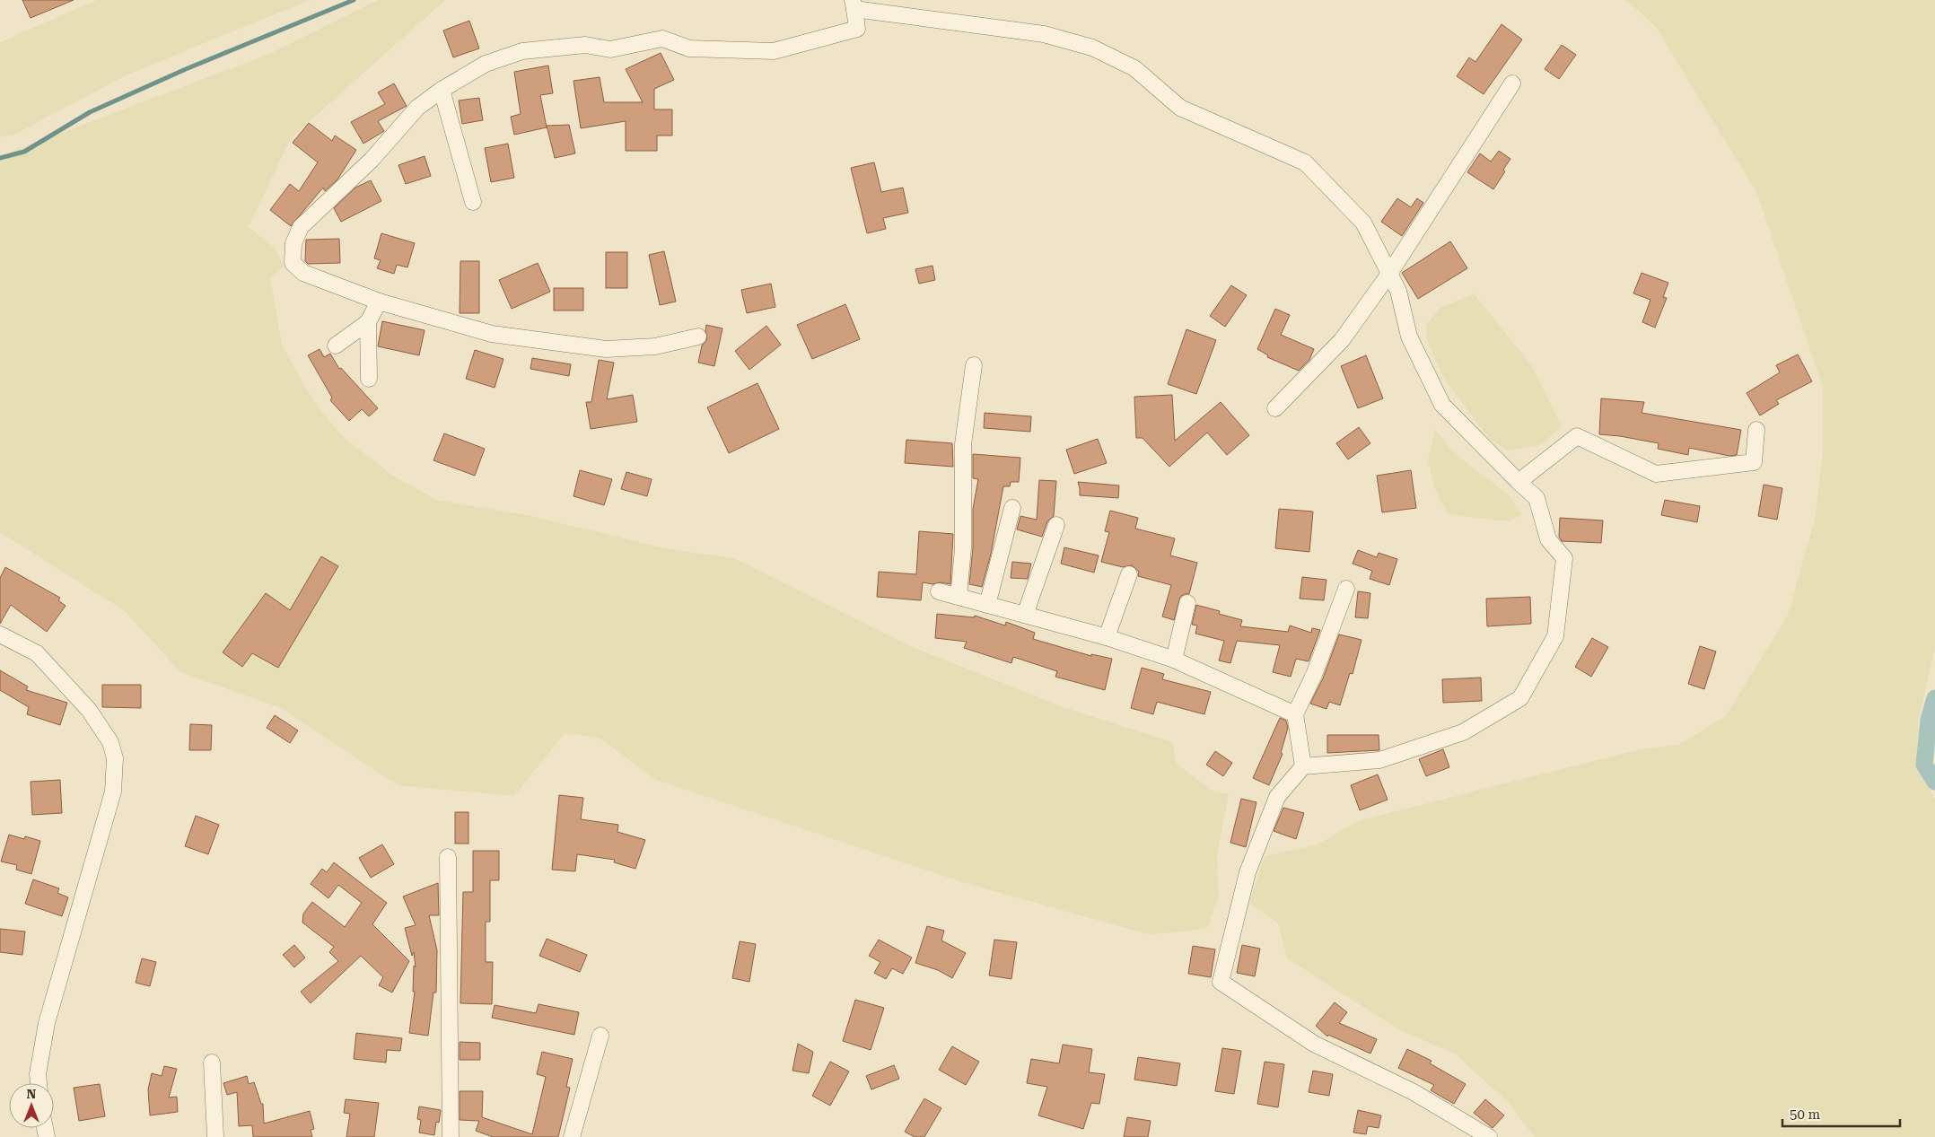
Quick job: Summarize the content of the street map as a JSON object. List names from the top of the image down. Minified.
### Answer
{"scale_bar":"50 m","north":"top"}
